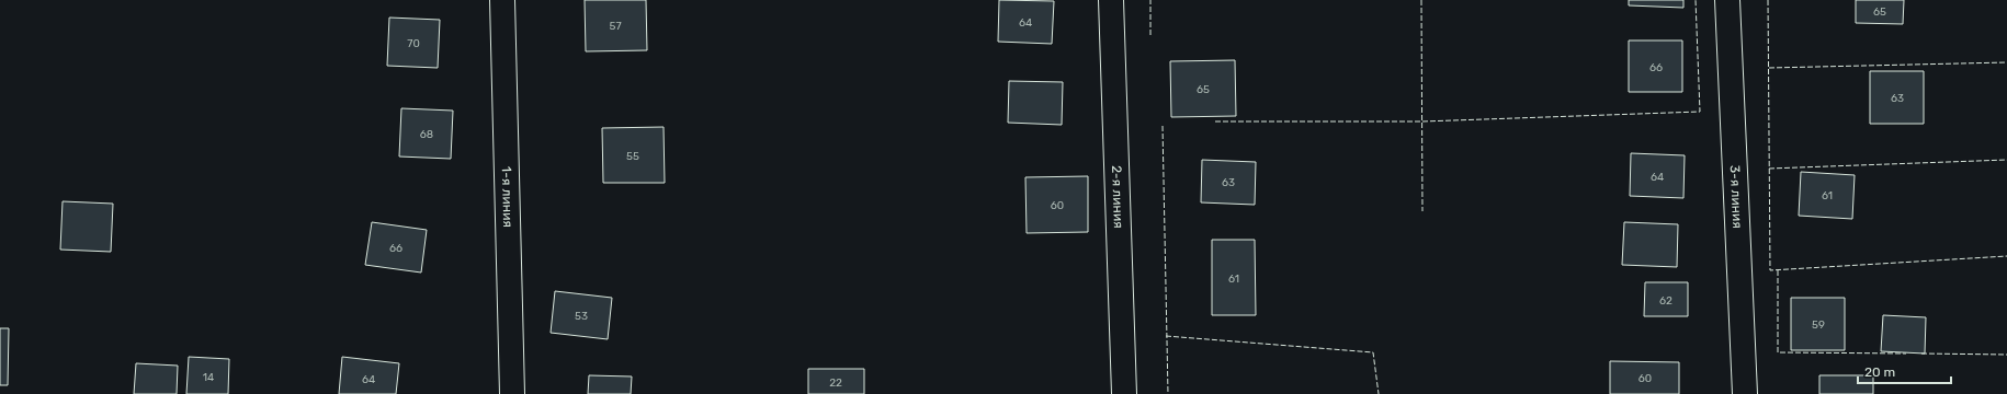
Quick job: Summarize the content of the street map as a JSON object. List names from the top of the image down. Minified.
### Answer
{"streets":{"street":["1-я линия","2-я линия","3-я линия"]},"house_numbers":["65","64","57","70","66","65","63","68","55","64","63","61","60","66","61","62","53","59","14","60","64","22"],"scale_bar":"20 m"}
